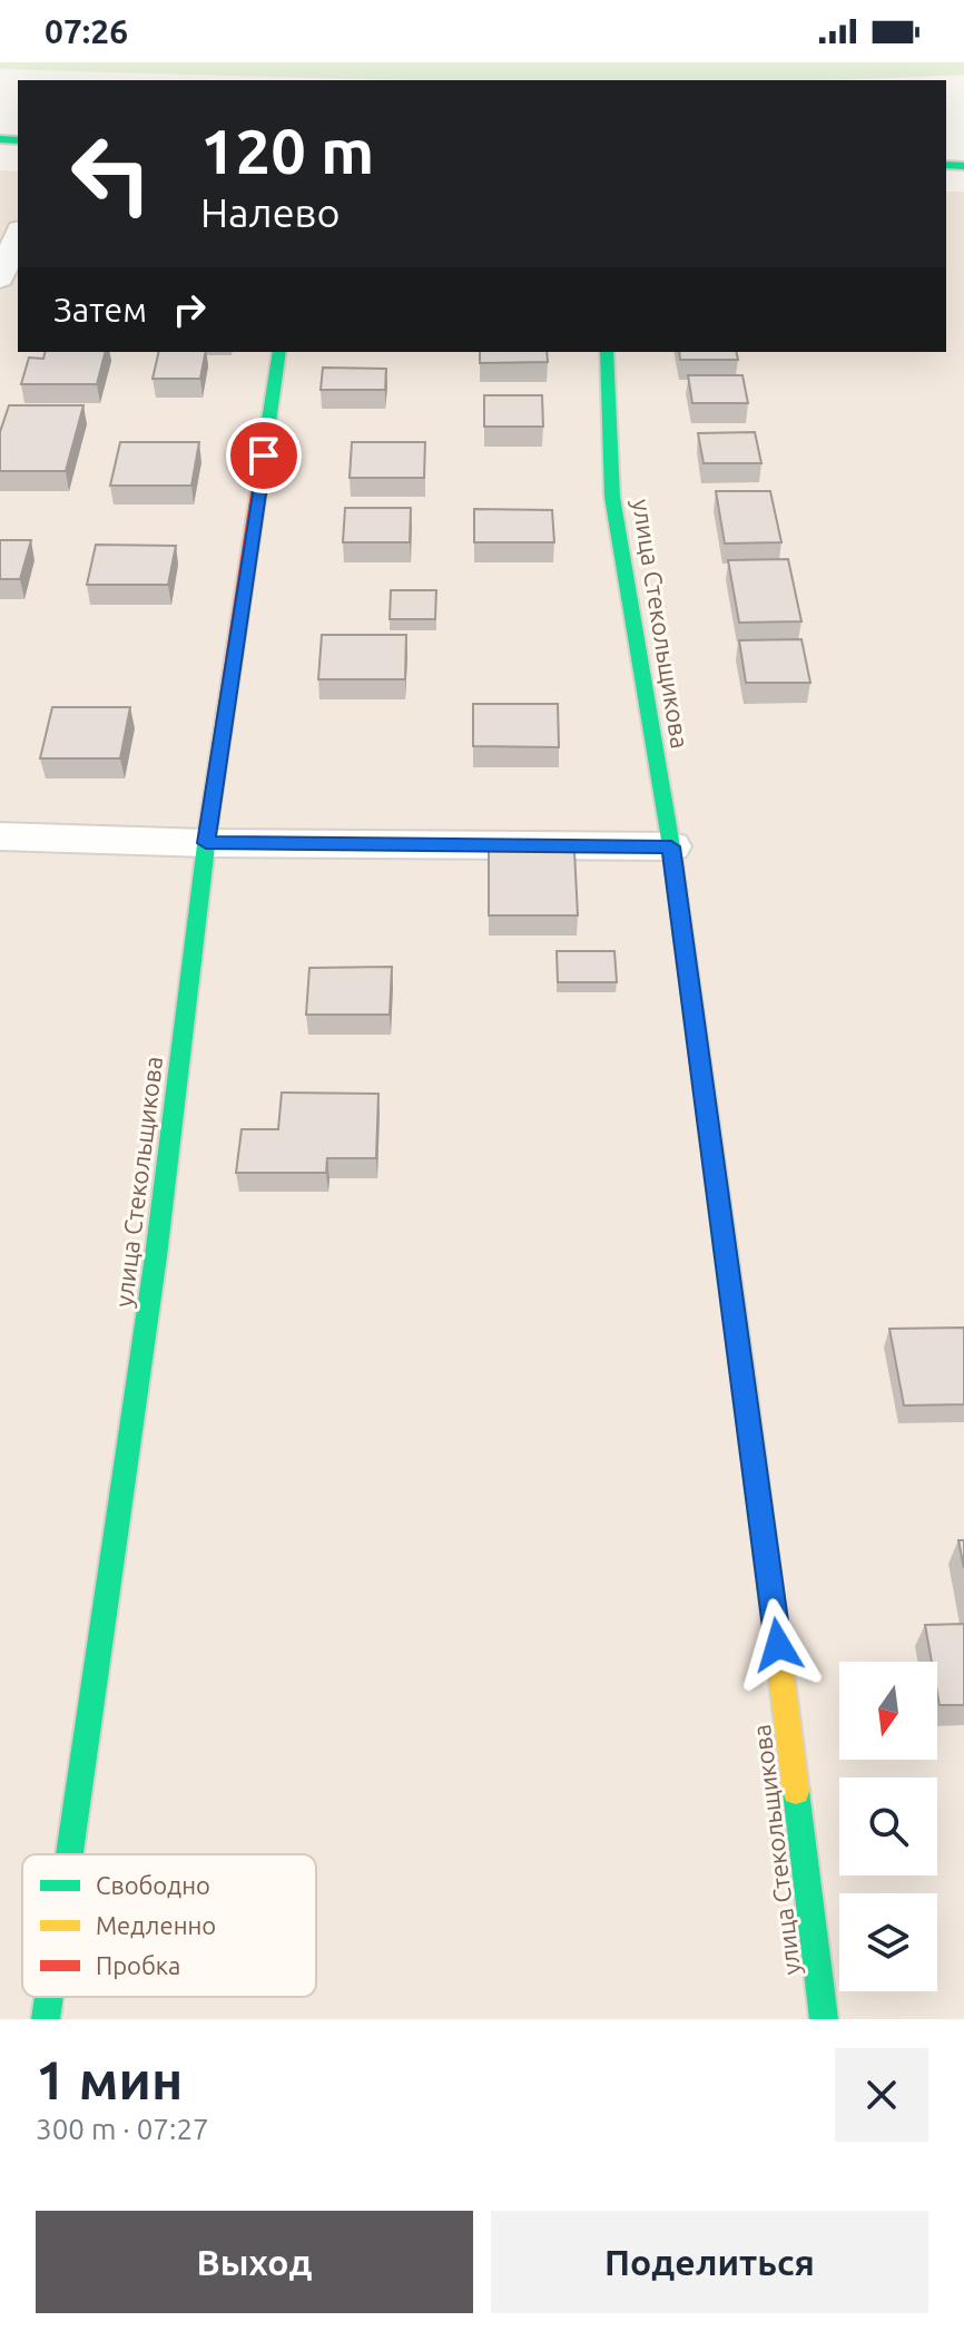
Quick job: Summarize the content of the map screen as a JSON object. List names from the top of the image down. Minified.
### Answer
{"streets":{"street":["улица Стекольщикова"]},"legend":["Свободно","Медленно","Пробка"],"north":"bottom","page":{"status":"07:26","turn":["120 m","Налево"],"then":"Затем","heading":["1 мин","300 m · 07:27"],"buttons":["Выход","Поделиться"]}}
